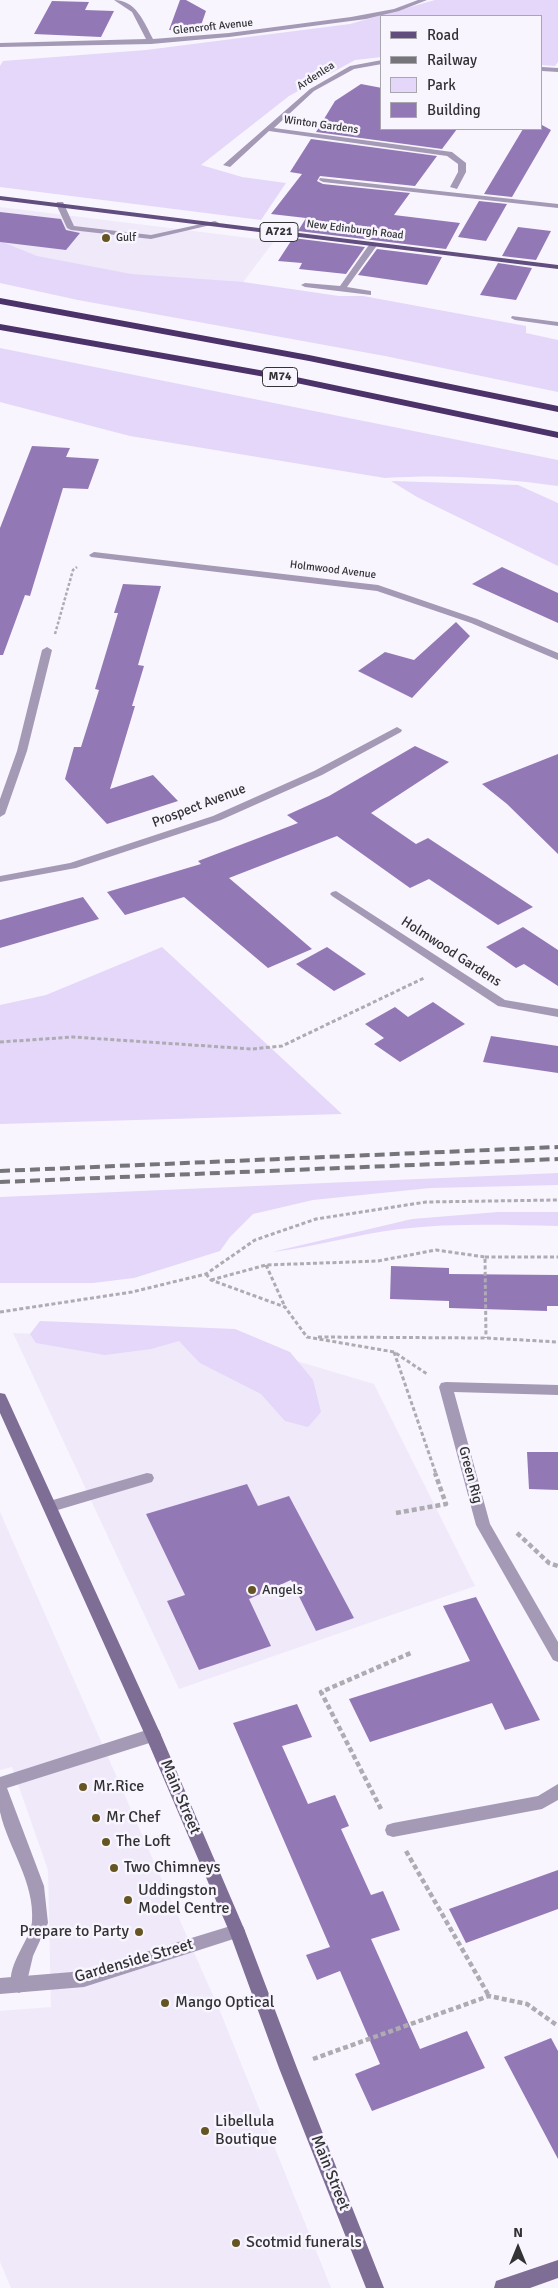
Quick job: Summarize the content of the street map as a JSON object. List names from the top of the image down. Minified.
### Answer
{"streets":{"highway":["M74"],"main road":["New Edinburgh Road","A721","Main Street"],"street":["Glencroft Avenue","Ardenlea","Winton Gardens","Holmwood Avenue","Prospect Avenue","Holmwood Gardens","Green Rig","Gardenside Street"]},"crossings":[["Ardenlea","Winton Gardens"],["Main Street","Gardenside Street"]],"places":["Gulf","Angels","Mr.Rice","Mr Chef","The Loft","Two Chimneys","Uddingston Model Centre","Prepare to Party","Mango Optical","Libellula Boutique","Scotmid funerals"],"legend":["Road","Railway","Park","Building"],"north":"top"}
